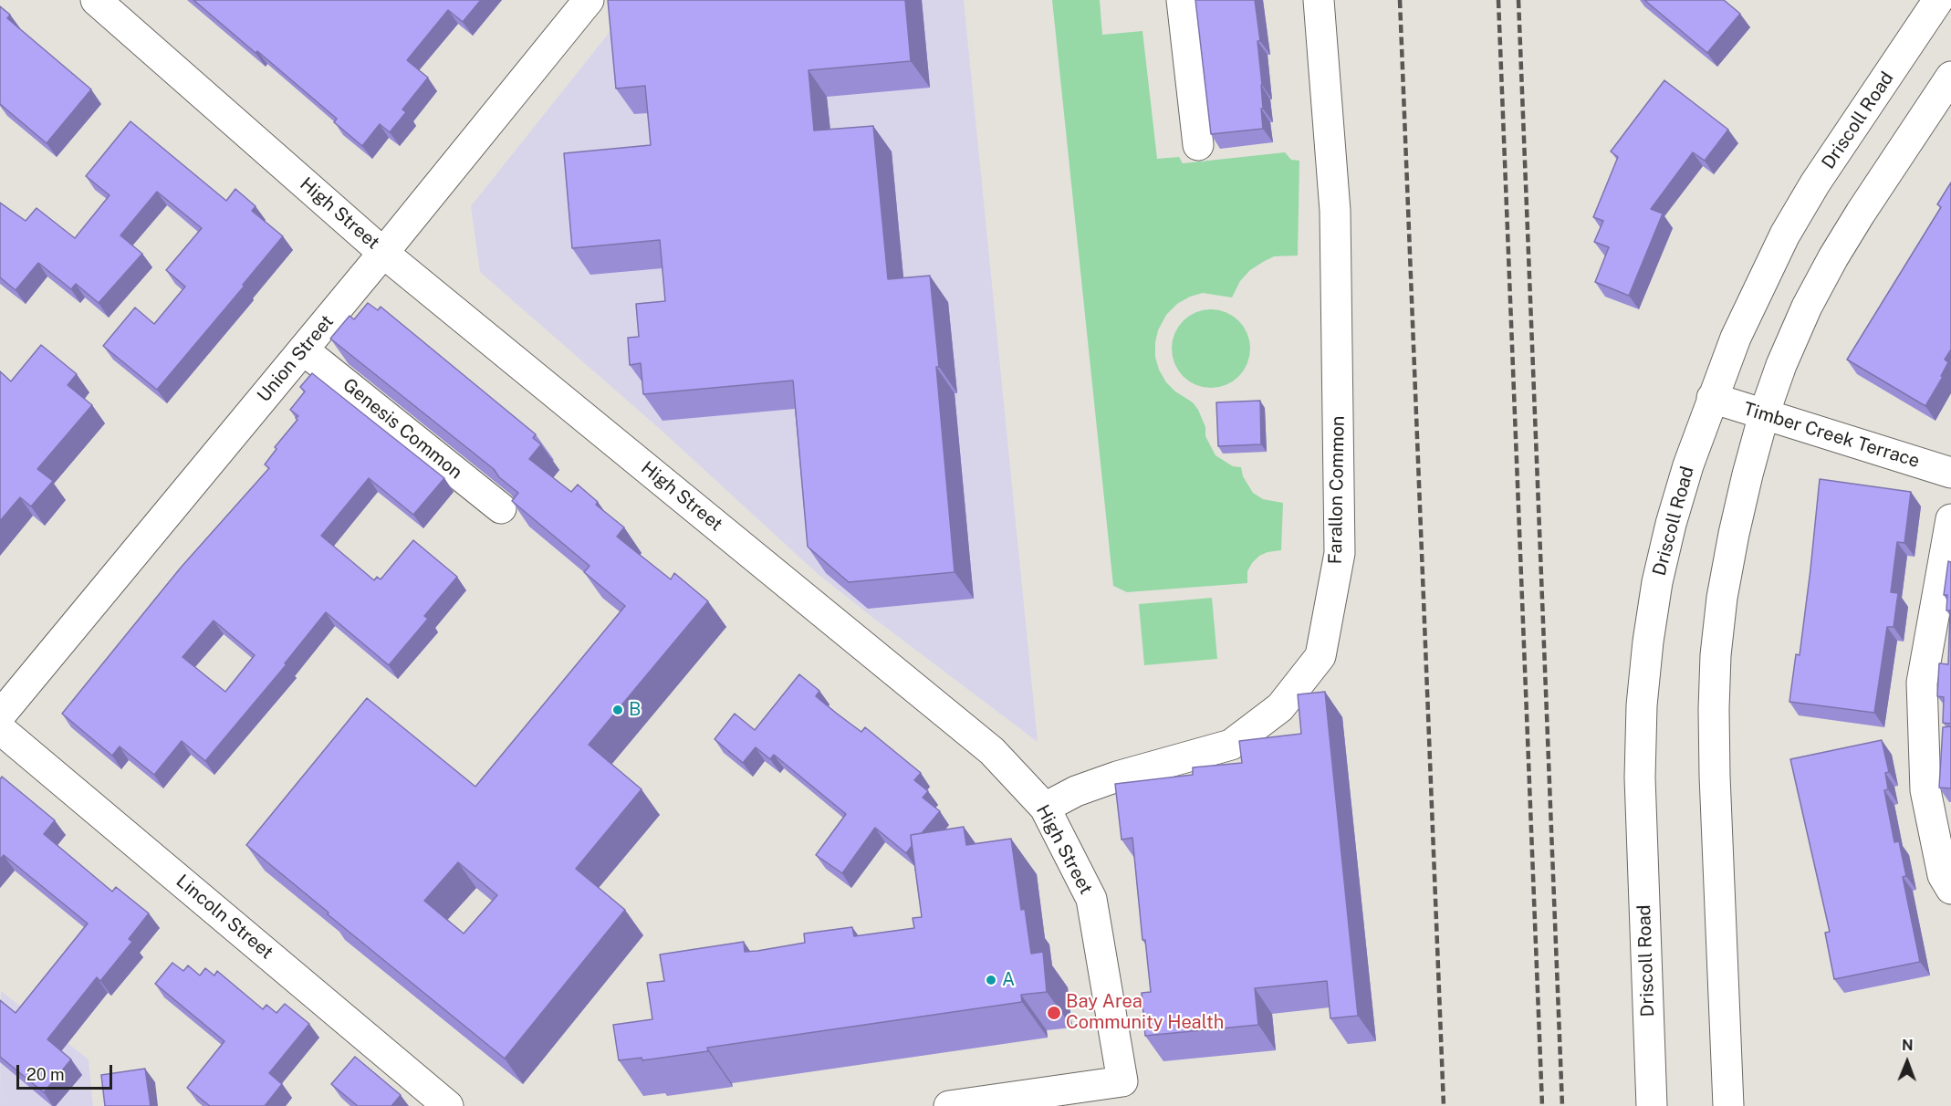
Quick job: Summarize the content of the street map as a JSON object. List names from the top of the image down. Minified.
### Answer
{"streets":{"street":["Driscoll Road","High Street","Union Street","Genesis Common","Timber Creek Terrace","Farallon Common","Lincoln Street"]},"crossings":[["Driscoll Road","Timber Creek Terrace"],["High Street","Union Street"],["High Street","Farallon Common"],["Union Street","Genesis Common"]],"places":["B","A","Bay Area Community Health"],"scale_bar":"20 m","north":"top"}
